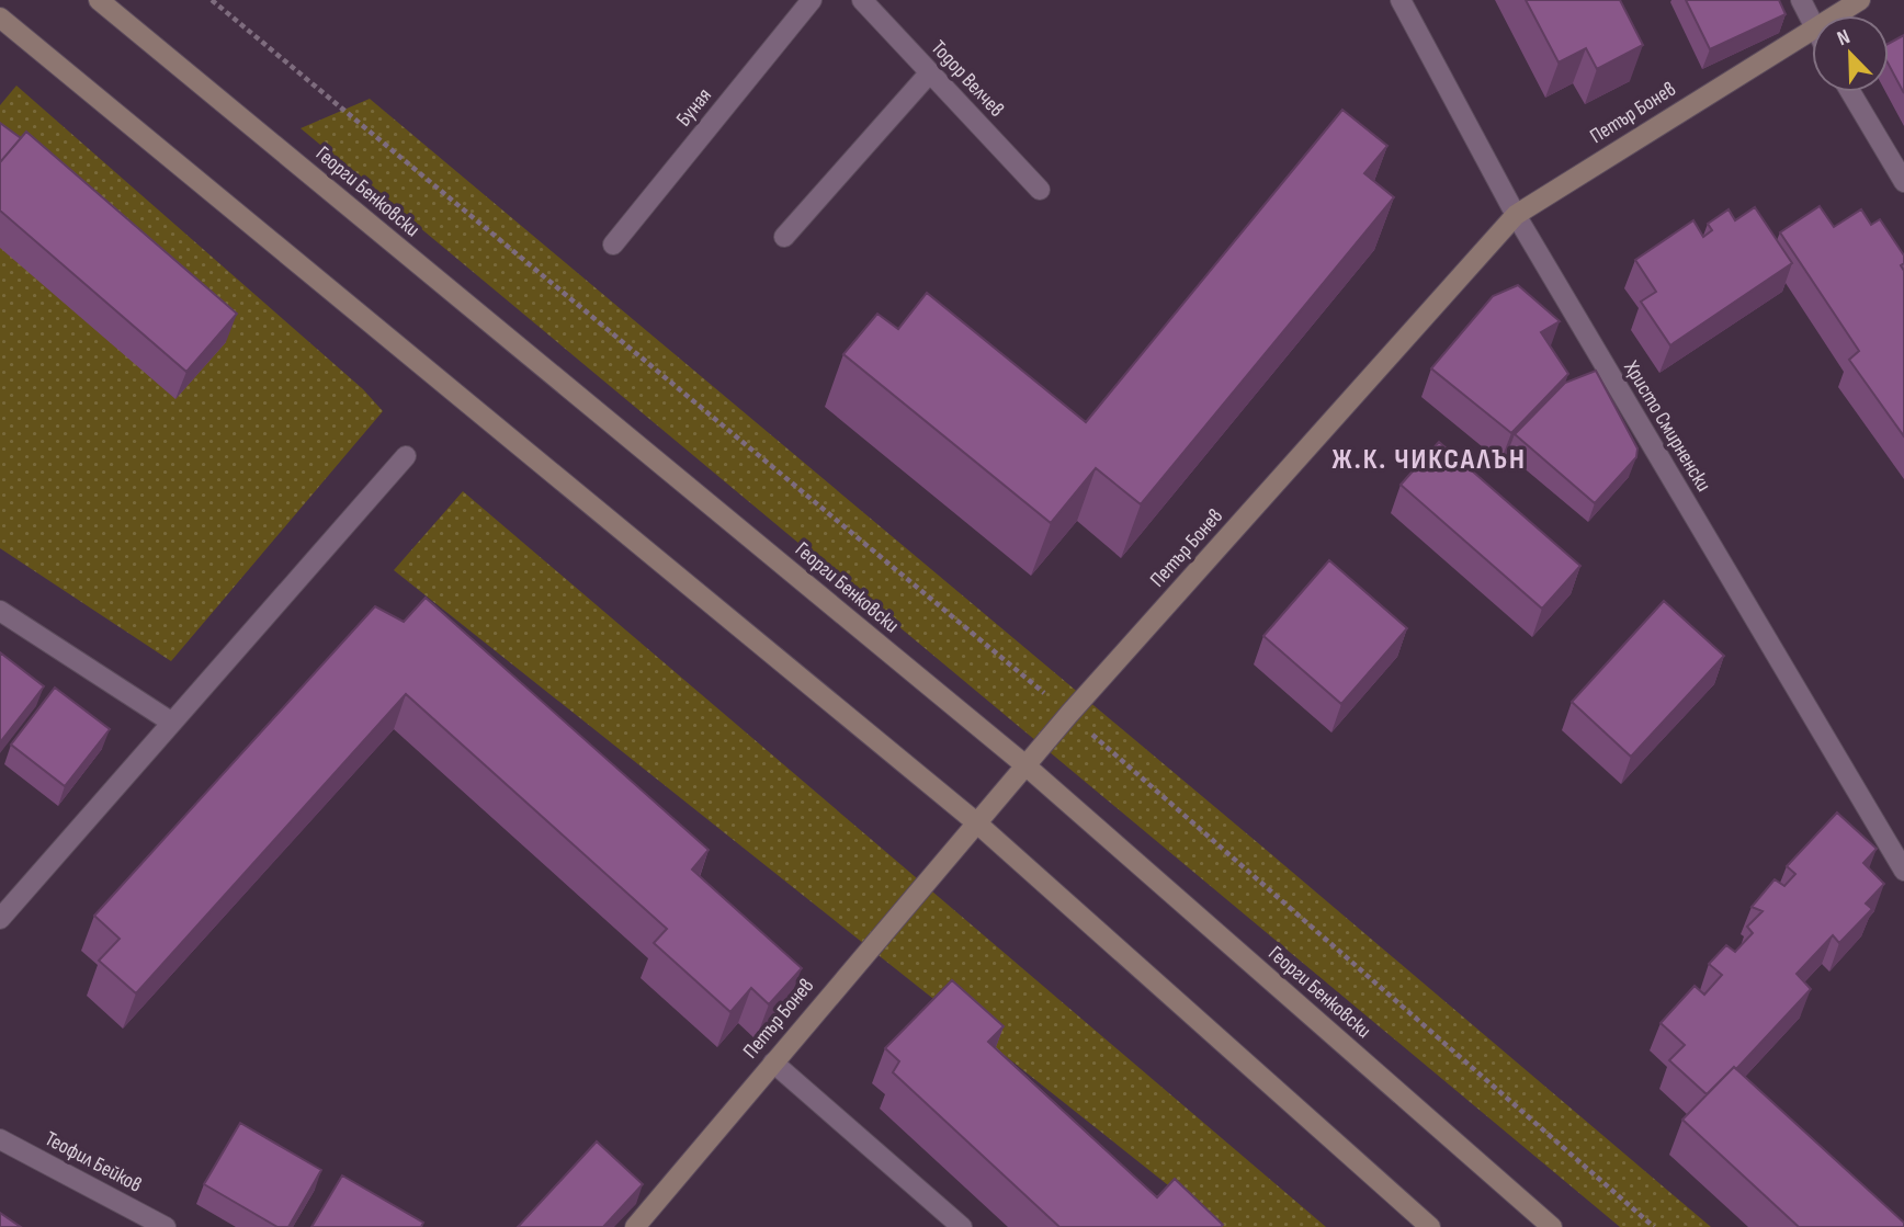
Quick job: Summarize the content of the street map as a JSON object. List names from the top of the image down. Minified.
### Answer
{"streets":{"street":["Тодор Велчев","Буная","Петър Бонев","Георги Бенковски","Христо Смирненски","Теофил Бейков"]},"crossings":[["Петър Бонев","Георги Бенковски"],["Петър Бонев","Христо Смирненски"]],"districts":["Ж.К. ЧИКСАЛЪН"],"north":"top left"}
